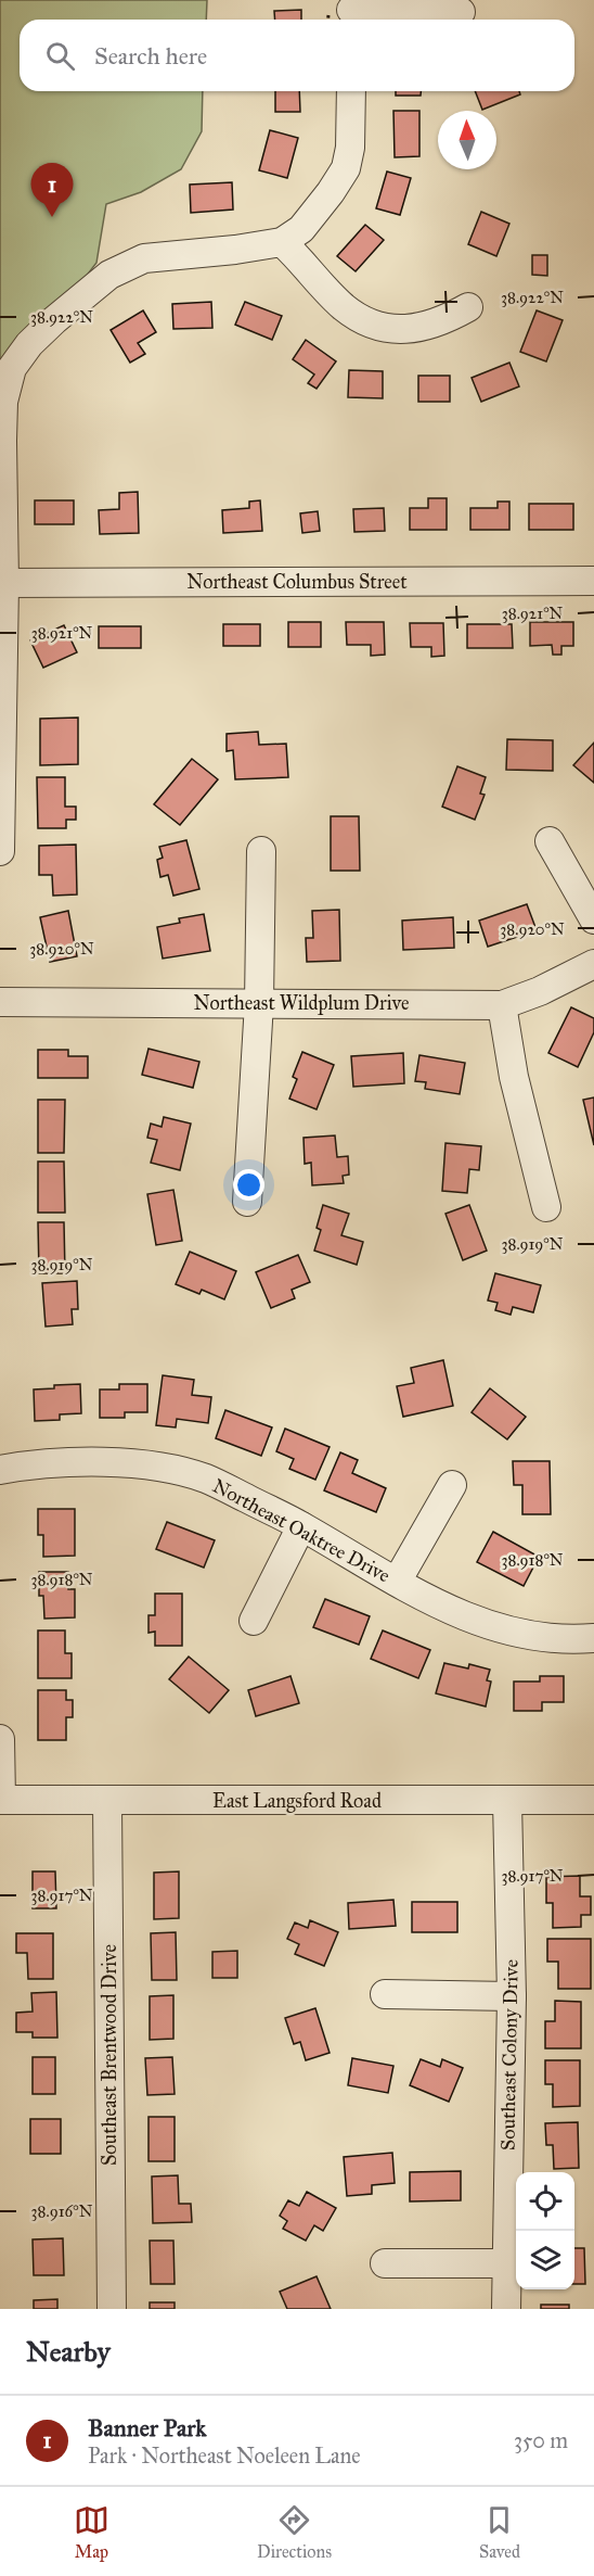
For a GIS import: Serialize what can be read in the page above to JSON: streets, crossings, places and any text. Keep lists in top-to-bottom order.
{
  "streets": {
    "street": [
      "Northeast Columbus Street",
      "Northeast Wildplum Drive",
      "Northeast Oaktree Drive",
      "East Langsford Road",
      "Southeast Brentwood Drive",
      "Southeast Colony Drive"
    ]
  },
  "crossings": [
    ["East Langsford Road", "Southeast Brentwood Drive"],
    ["East Langsford Road", "Southeast Colony Drive"]
  ],
  "north": "top",
  "page": {
    "search": "Search here",
    "pins": "1",
    "heading": "Nearby",
    "list": [
      {
        "mark": "1",
        "name": "Banner Park",
        "note": "Park · Northeast Noeleen Lane",
        "value": "350 m"
      }
    ],
    "nav": ["Map", "Directions", "Saved"]
  },
  "coordinates": [
    "38.922°N",
    "38.921°N",
    "38.920°N",
    "38.919°N",
    "38.918°N",
    "38.917°N",
    "38.916°N"
  ]
}
